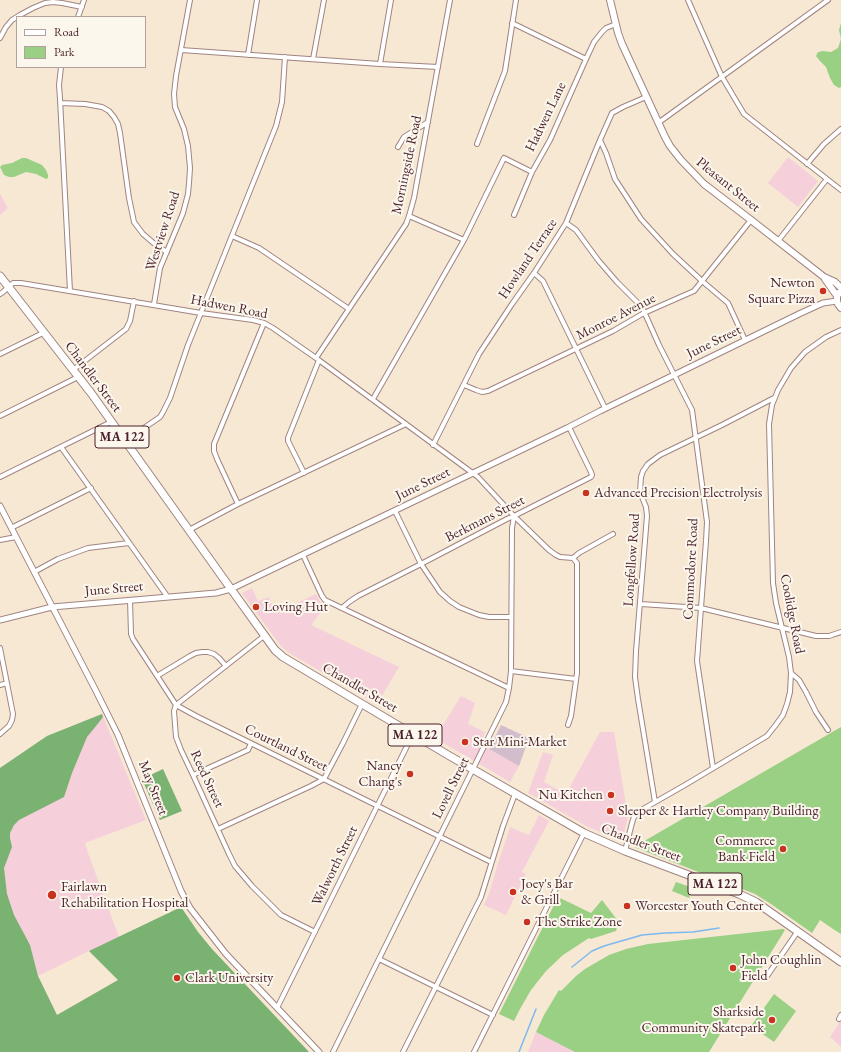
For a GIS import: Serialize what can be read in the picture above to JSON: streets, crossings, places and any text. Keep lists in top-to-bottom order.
{
  "streets": {
    "main road": ["Pleasant Street", "Chandler Street", "MA 122"],
    "street": [
      "Hadwen Lane",
      "Morningside Road",
      "Westview Road",
      "Howland Terrace",
      "Hadwen Road",
      "Monroe Avenue",
      "June Street",
      "Berkmans Street",
      "Longfellow Road",
      "Commodore Road",
      "Coolidge Road",
      "Courtland Street",
      "Reed Street",
      "May Street",
      "Lovell Street",
      "Walworth Street"
    ]
  },
  "crossings": [
    ["Hadwen Lane", "Pleasant Street"],
    ["Morningside Road", "Hadwen Road"],
    ["Pleasant Street", "Howland Terrace"],
    ["Pleasant Street", "Monroe Avenue"],
    ["Pleasant Street", "June Street"],
    ["Westview Road", "Hadwen Road"],
    ["Howland Terrace", "Hadwen Road"],
    ["Howland Terrace", "Monroe Avenue"],
    ["Howland Terrace", "Commodore Road"],
    ["Hadwen Road", "June Street"],
    ["Hadwen Road", "Chandler Street"],
    ["Hadwen Road", "Berkmans Street"],
    ["Hadwen Road", "Lovell Street"],
    ["Monroe Avenue", "Commodore Road"],
    ["June Street", "Chandler Street"],
    ["June Street", "Berkmans Street"],
    ["June Street", "Commodore Road"],
    ["June Street", "Courtland Street"],
    ["June Street", "May Street"],
    ["Chandler Street", "Coolidge Road"],
    ["Chandler Street", "Lovell Street"],
    ["Chandler Street", "Walworth Street"],
    ["Berkmans Street", "Lovell Street"],
    ["Longfellow Road", "Commodore Road"],
    ["Longfellow Road", "Coolidge Road"],
    ["Commodore Road", "Coolidge Road"],
    ["Courtland Street", "Reed Street"],
    ["Courtland Street", "Lovell Street"],
    ["Courtland Street", "Walworth Street"],
    ["Reed Street", "Walworth Street"],
    ["May Street", "Walworth Street"]
  ],
  "places": [
    "Newton Square Pizza",
    "Advanced Precision Electrolysis",
    "Loving Hut",
    "Star Mini-Market",
    "Nancy Chang's",
    "Nu Kitchen",
    "Sleeper & Hartley Company Building",
    "Commerce Bank Field",
    "Joey's Bar & Grill",
    "Fairlawn Rehabilitation Hospital",
    "Worcester Youth Center",
    "The Strike Zone",
    "John Coughlin Field",
    "Clark University",
    "Sharkside Community Skatepark"
  ],
  "legend": ["Road", "Park"]
}
